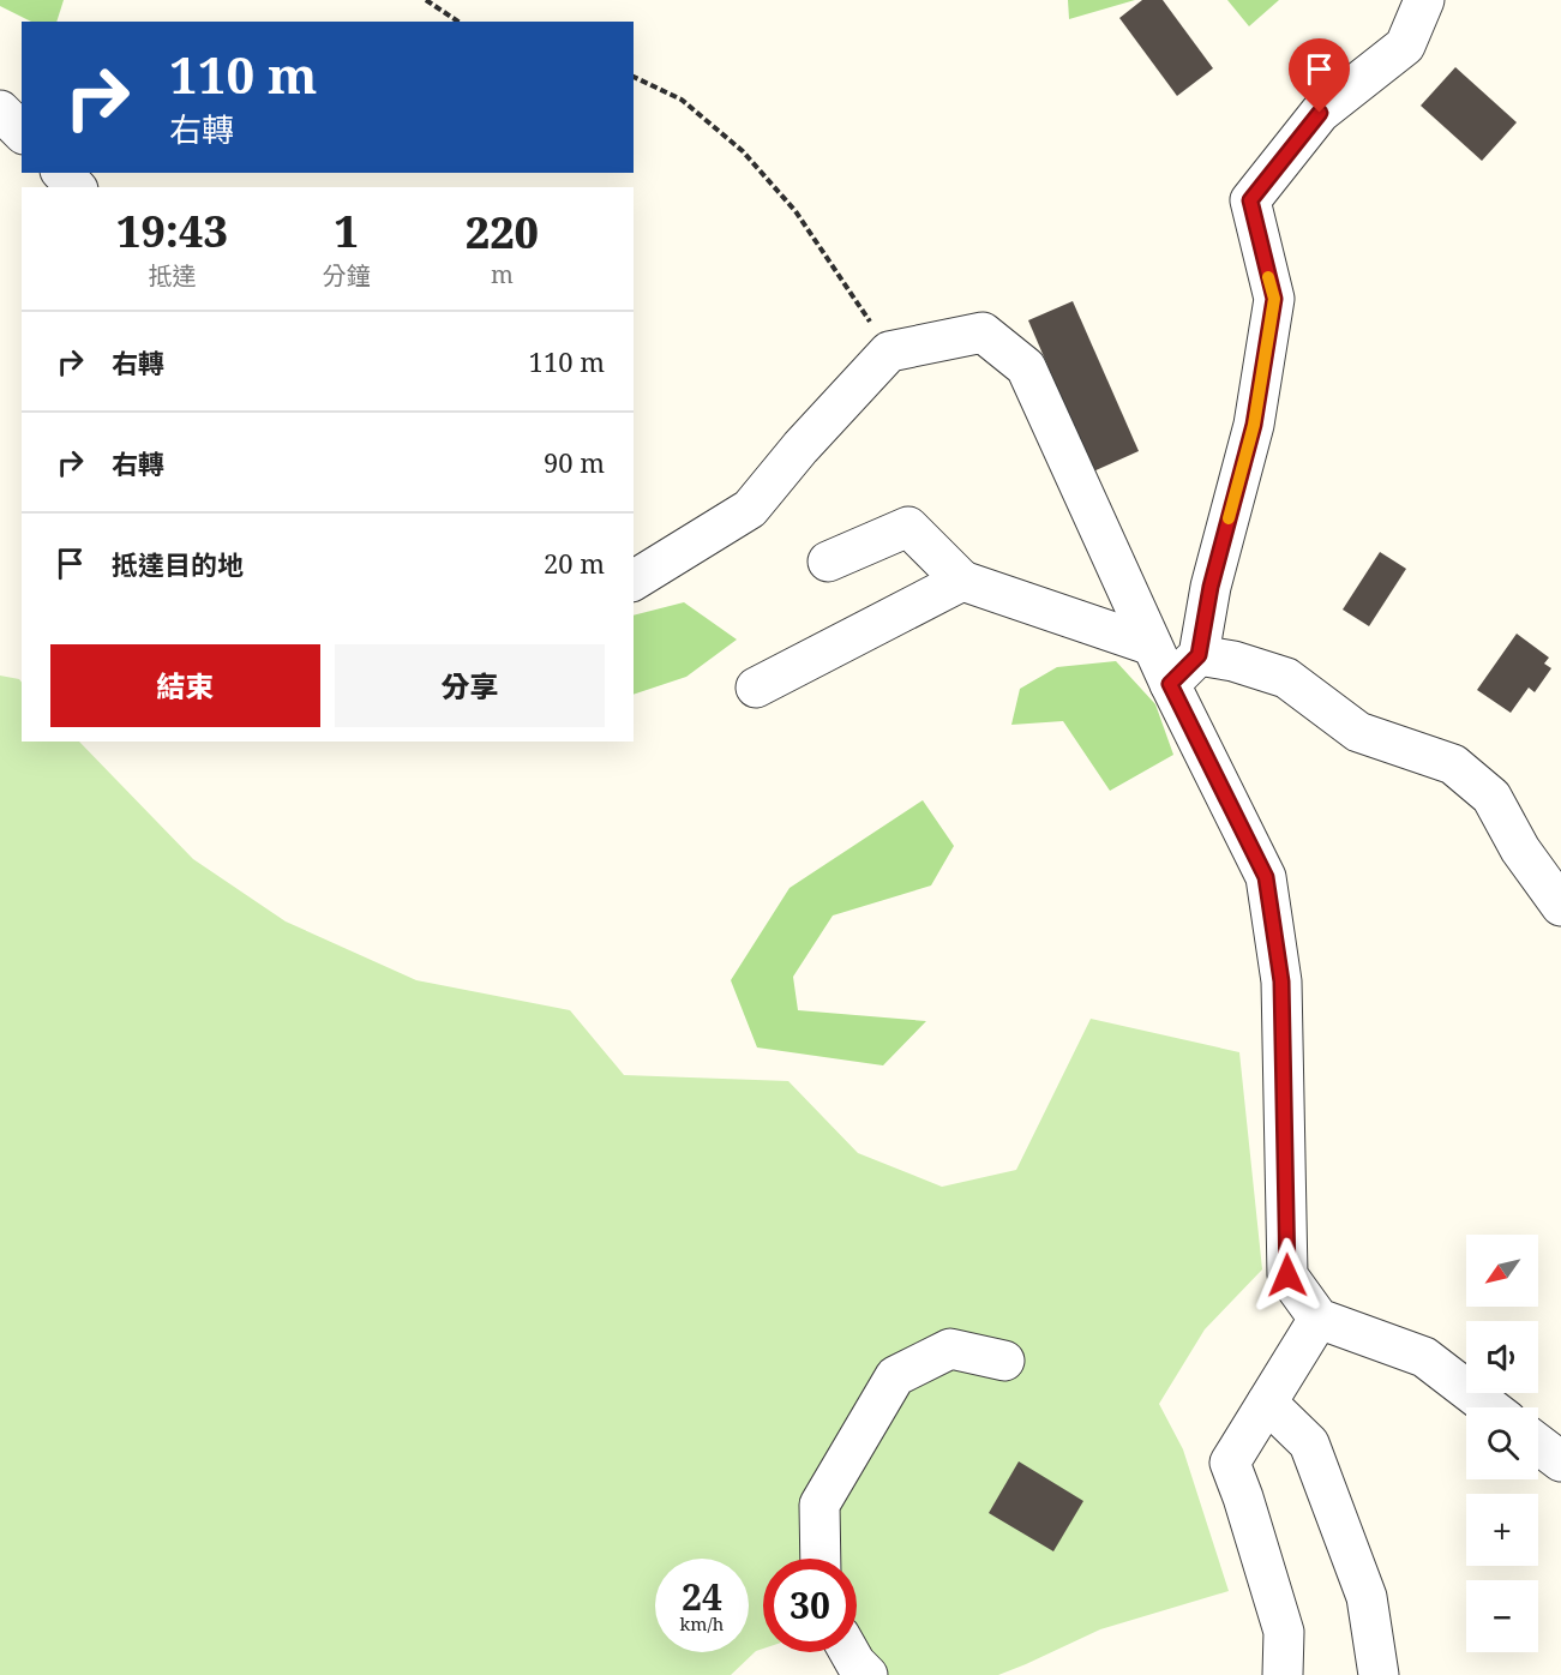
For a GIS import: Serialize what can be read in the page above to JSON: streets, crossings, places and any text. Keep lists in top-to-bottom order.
{
  "north": "bottom left",
  "page": {
    "turn": ["110 m", "右轉"],
    "eta": [
      "19:43",
      "抵達",
      "1",
      "分鐘",
      "220",
      "m"
    ],
    "list": [
      {
        "name": "右轉",
        "value": "110 m"
      },
      {
        "name": "右轉",
        "value": "90 m"
      },
      {
        "name": "抵達目的地",
        "value": "20 m"
      }
    ],
    "buttons": ["結束", "分享"],
    "map_buttons": ["+", "−"],
    "speed": "24 km/h",
    "limit": "30"
  }
}
